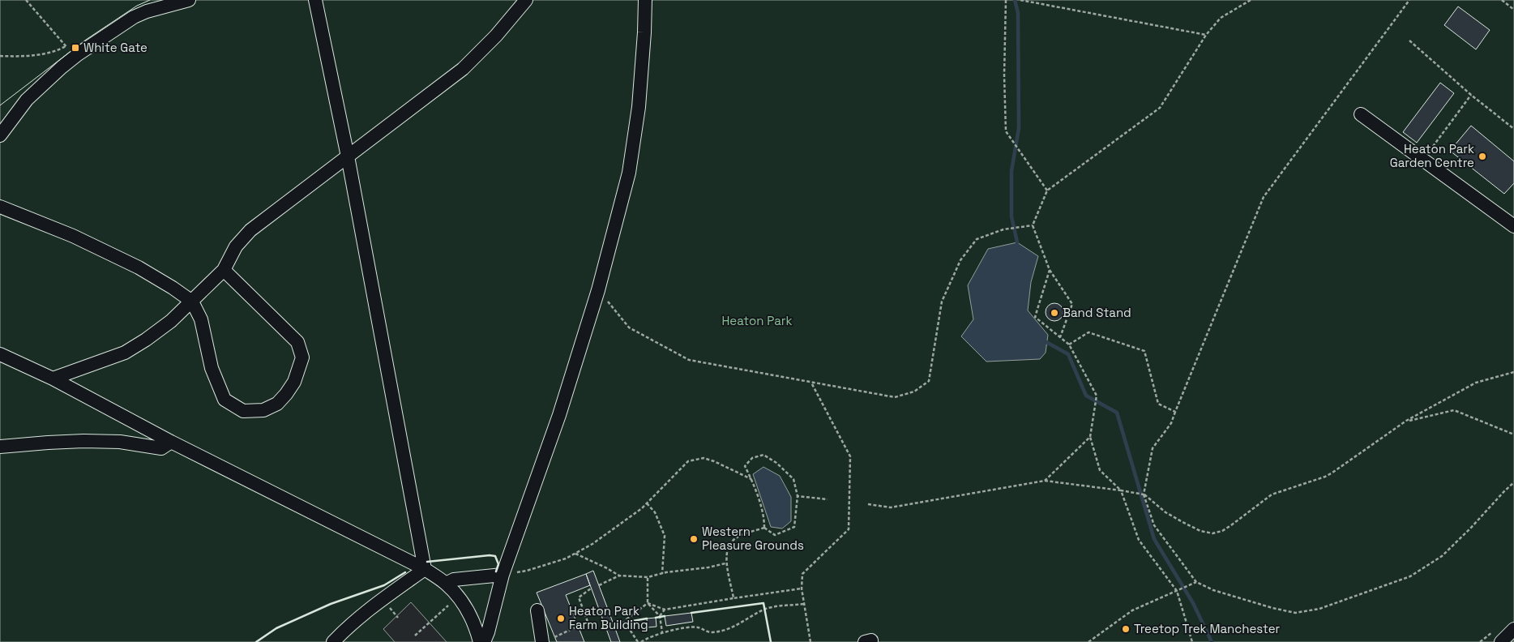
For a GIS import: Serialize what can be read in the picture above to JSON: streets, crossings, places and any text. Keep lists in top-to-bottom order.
{
  "parks": ["Heaton Park"],
  "places": {
    "transit": ["White Gate"],
    "other": [
      "Heaton Park Garden Centre",
      "Band Stand",
      "Western Pleasure Grounds",
      "Heaton Park Farm Building",
      "Treetop Trek Manchester"
    ]
  }
}
